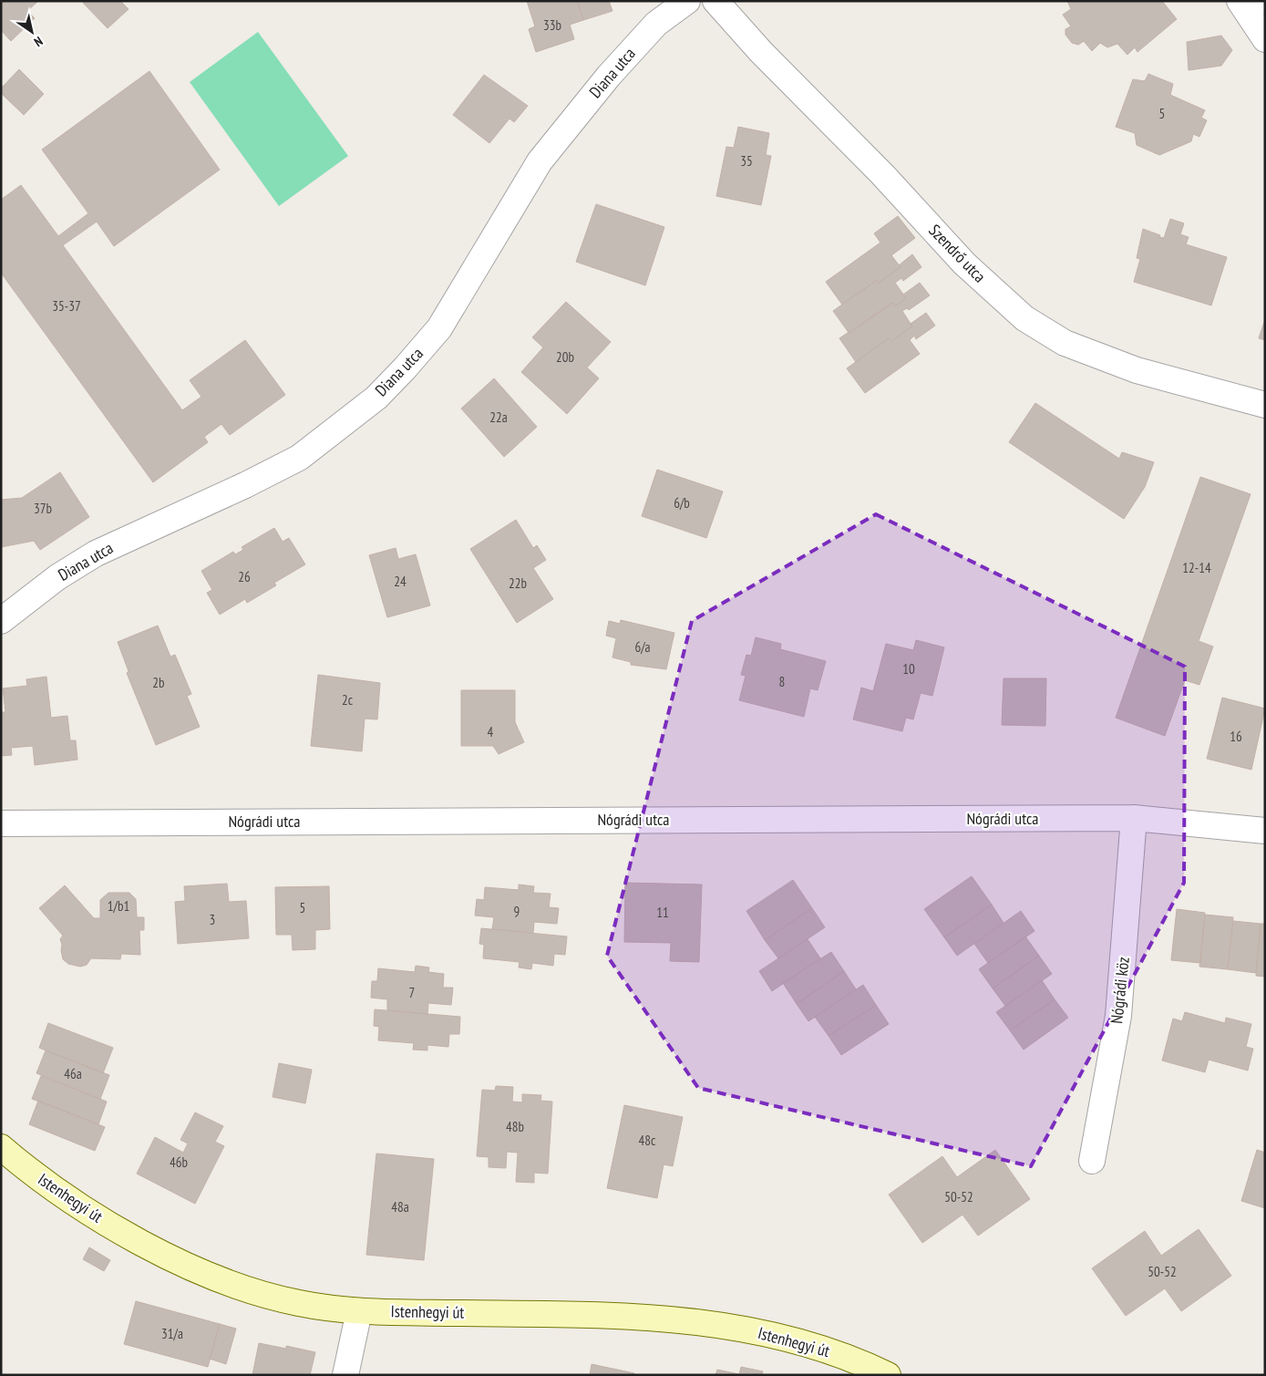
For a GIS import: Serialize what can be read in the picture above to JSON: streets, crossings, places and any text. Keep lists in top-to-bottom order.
{
  "streets": {
    "street": [
      "Diana utca",
      "Szendrő utca",
      "Nógrádi utca",
      "Nógrádi köz",
      "Istenhegyi út"
    ]
  },
  "crossings": [
    ["Nógrádi utca", "Nógrádi köz"]
  ],
  "house_numbers": [
    "33b",
    "5",
    "35",
    "35-37",
    "20b",
    "22a",
    "6/b",
    "37b",
    "12-14",
    "26",
    "24",
    "22b",
    "6/a",
    "10",
    "8",
    "2b",
    "2c",
    "4",
    "16",
    "1/b1",
    "5",
    "9",
    "11",
    "3",
    "7",
    "46a",
    "48b",
    "48c",
    "46b",
    "50-52",
    "48a",
    "50-52",
    "31/a"
  ],
  "north": "bottom right"
}
